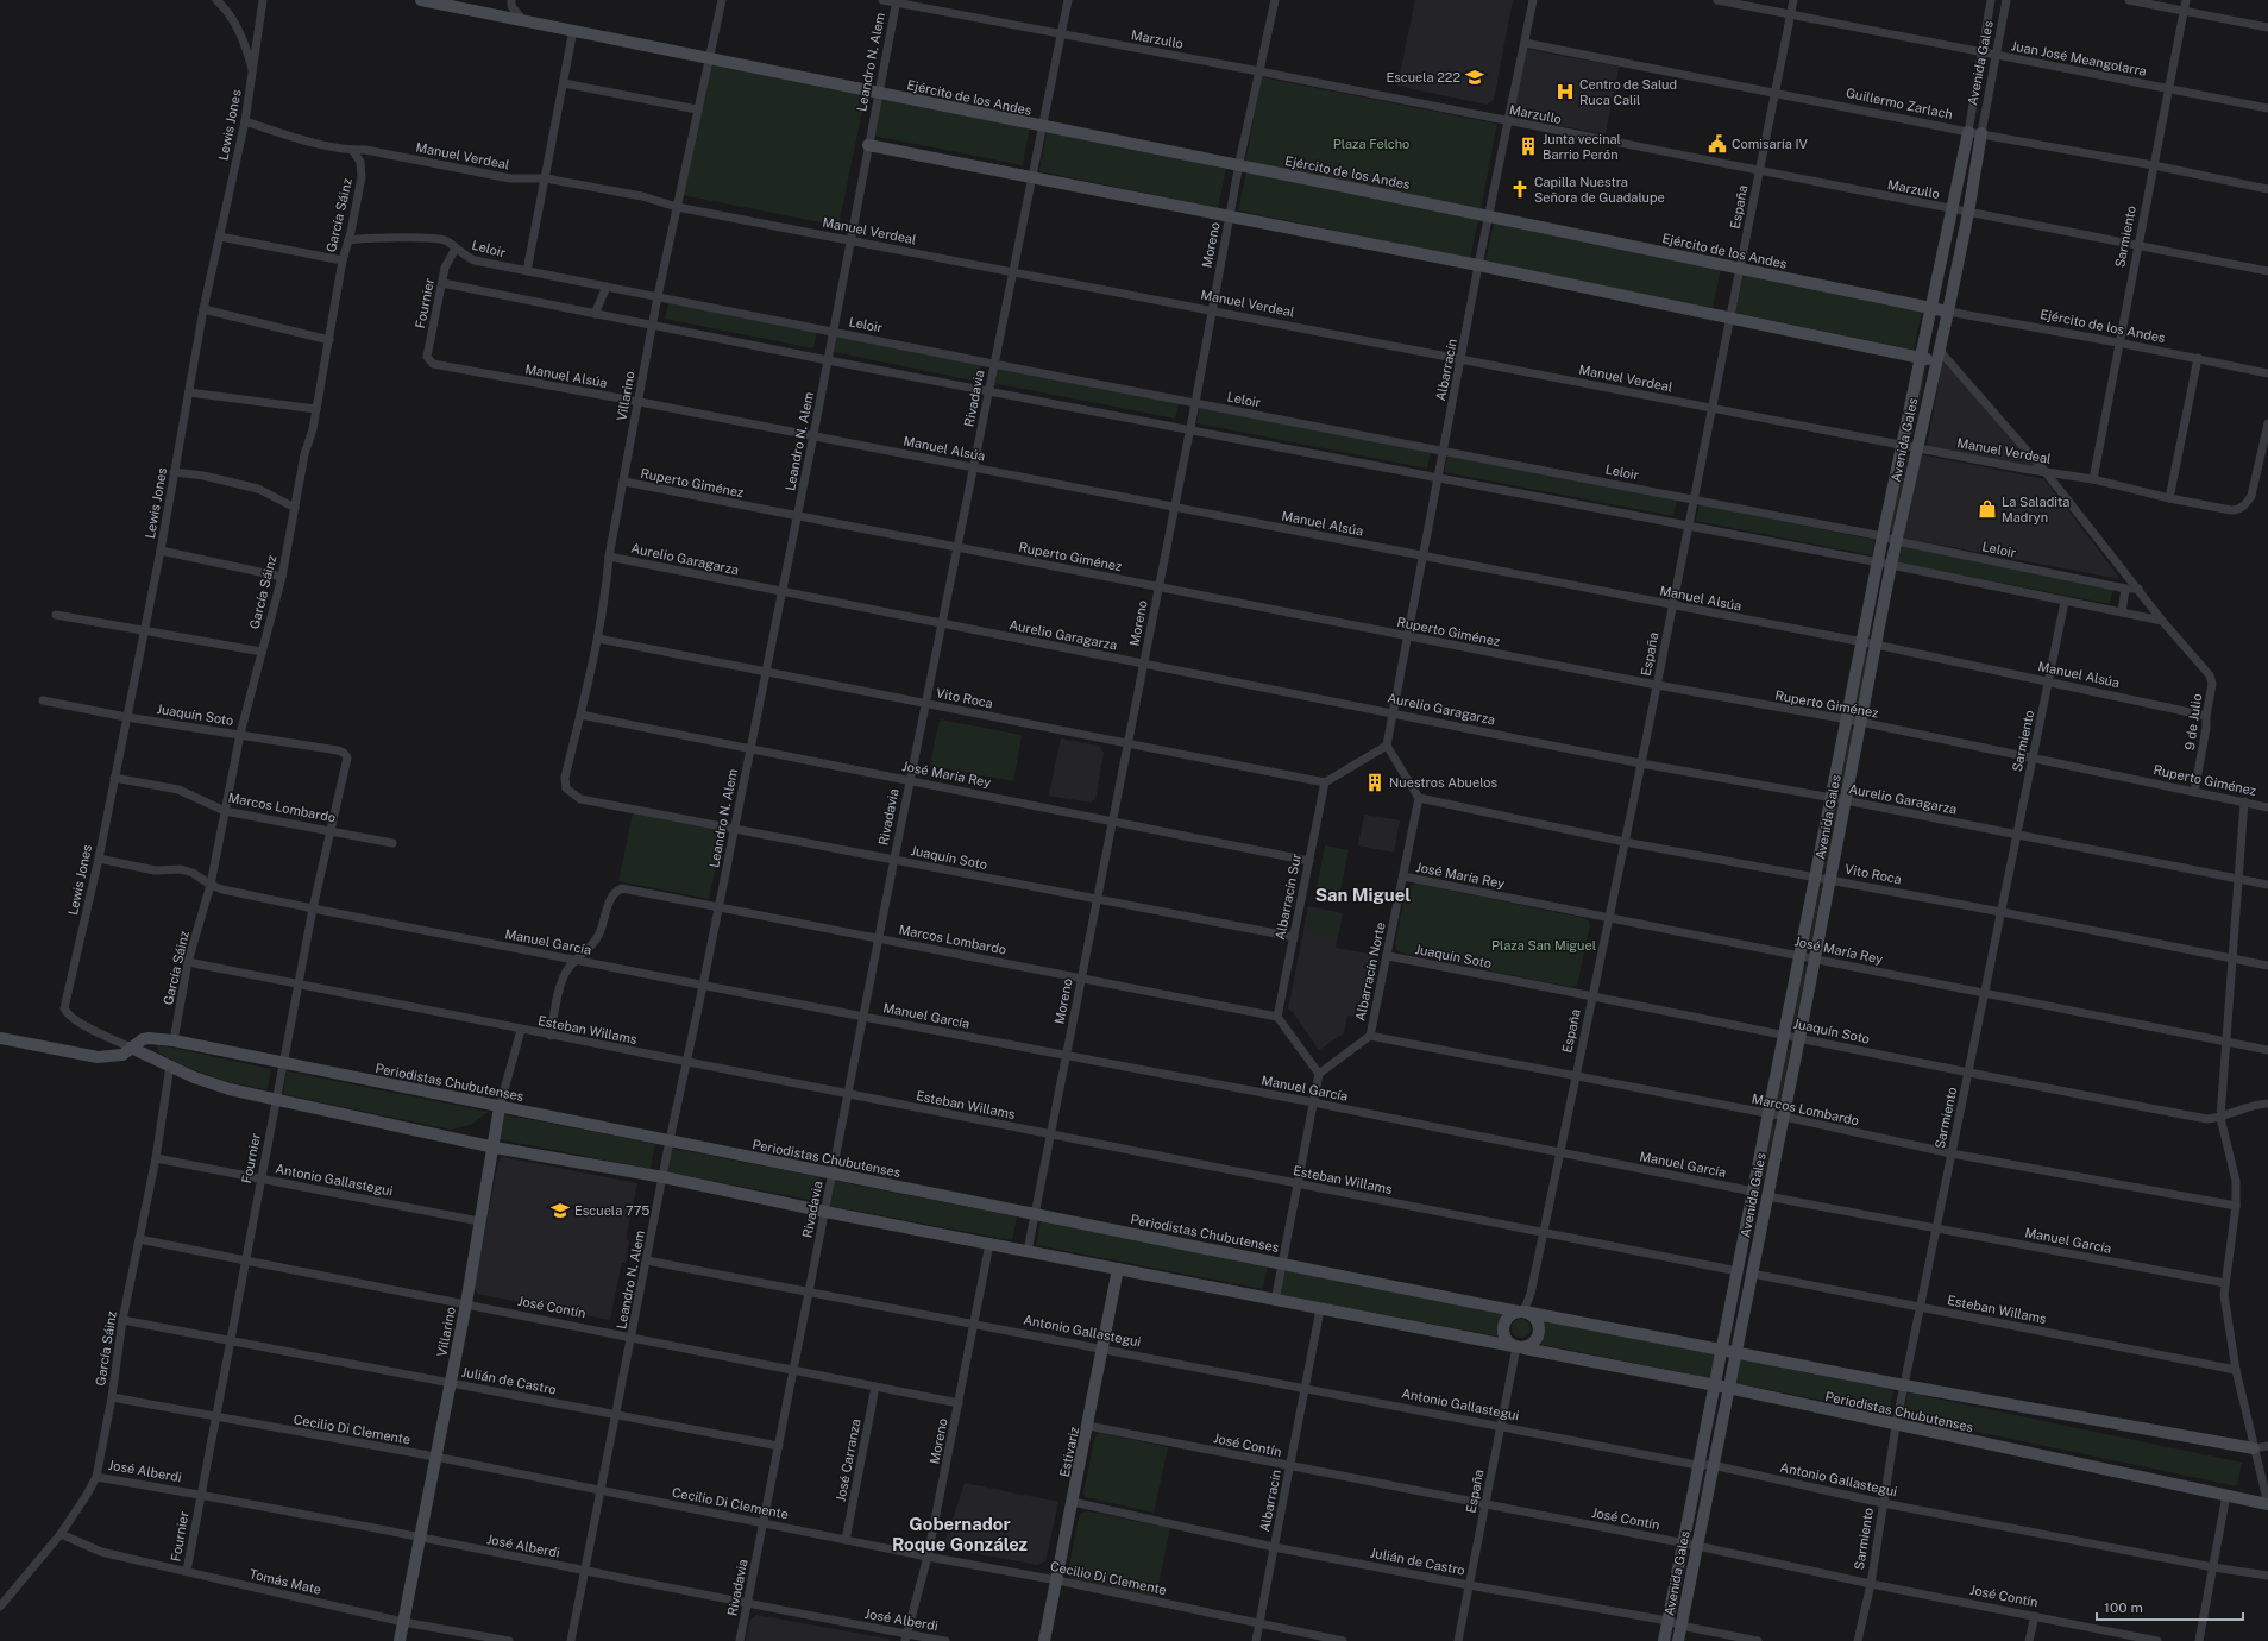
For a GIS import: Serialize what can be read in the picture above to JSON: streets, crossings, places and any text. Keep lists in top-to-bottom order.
{
  "streets": {
    "street": [
      "Marzullo",
      "Juan José Meangolarra",
      "Leandro N. Alem",
      "Avenida Gales",
      "Ejército de los Andes",
      "Guillermo Zarlach",
      "Lewis Jones",
      "Manuel Verdeal",
      "España",
      "García Sáinz",
      "Sarmiento",
      "Moreno",
      "Leloir",
      "Fournier",
      "Albarracín",
      "Manuel Alsúa",
      "Villarino",
      "Rivadavia",
      "Ruperto Giménez",
      "Aurelio Garagarza",
      "Vito Roca",
      "Juaquín Soto",
      "9 de Julio",
      "José María Rey",
      "Marcos Lombardo",
      "Albarracín Sur",
      "Manuel García",
      "Albarracín Norte",
      "Esteban Willams",
      "Periodistas Chubutenses",
      "Antonio Gallastegui",
      "José Contín",
      "Julián de Castro",
      "Cecilio Di Clemente",
      "Estivariz",
      "José Carranza",
      "José Alberdi",
      "Tomás Mate"
    ]
  },
  "crossings": [
    ["Marzullo", "Leandro N. Alem"],
    ["Marzullo", "Avenida Gales"],
    ["Marzullo", "España"],
    ["Marzullo", "Sarmiento"],
    ["Marzullo", "Moreno"],
    ["Marzullo", "Albarracín"],
    ["Marzullo", "Rivadavia"],
    ["Juan José Meangolarra", "Avenida Gales"],
    ["Juan José Meangolarra", "España"],
    ["Juan José Meangolarra", "Sarmiento"],
    ["Leandro N. Alem", "Ejército de los Andes"],
    ["Leandro N. Alem", "Manuel Verdeal"],
    ["Leandro N. Alem", "Leloir"],
    ["Leandro N. Alem", "Manuel Alsúa"],
    ["Leandro N. Alem", "Ruperto Giménez"],
    ["Leandro N. Alem", "Aurelio Garagarza"],
    ["Leandro N. Alem", "Vito Roca"],
    ["Leandro N. Alem", "Juaquín Soto"],
    ["Leandro N. Alem", "José María Rey"],
    ["Leandro N. Alem", "Marcos Lombardo"],
    ["Leandro N. Alem", "Manuel García"],
    ["Leandro N. Alem", "Esteban Willams"],
    ["Leandro N. Alem", "Periodistas Chubutenses"],
    ["Leandro N. Alem", "Antonio Gallastegui"],
    ["Leandro N. Alem", "José Contín"],
    ["Leandro N. Alem", "Julián de Castro"],
    ["Leandro N. Alem", "Cecilio Di Clemente"],
    ["Leandro N. Alem", "José Alberdi"],
    ["Avenida Gales", "Ejército de los Andes"],
    ["Avenida Gales", "Guillermo Zarlach"],
    ["Avenida Gales", "Manuel Verdeal"],
    ["Avenida Gales", "Leloir"],
    ["Avenida Gales", "Manuel Alsúa"],
    ["Avenida Gales", "Ruperto Giménez"],
    ["Avenida Gales", "Aurelio Garagarza"],
    ["Avenida Gales", "Vito Roca"],
    ["Avenida Gales", "Juaquín Soto"],
    ["Avenida Gales", "José María Rey"],
    ["Avenida Gales", "Marcos Lombardo"],
    ["Avenida Gales", "Manuel García"],
    ["Avenida Gales", "Esteban Willams"],
    ["Avenida Gales", "Periodistas Chubutenses"],
    ["Avenida Gales", "Antonio Gallastegui"],
    ["Avenida Gales", "José Contín"],
    ["Avenida Gales", "Julián de Castro"],
    ["Ejército de los Andes", "España"],
    ["Ejército de los Andes", "Sarmiento"],
    ["Ejército de los Andes", "Moreno"],
    ["Ejército de los Andes", "Albarracín"],
    ["Ejército de los Andes", "Villarino"],
    ["Ejército de los Andes", "Rivadavia"],
    ["Guillermo Zarlach", "España"],
    ["Guillermo Zarlach", "Sarmiento"],
    ["Guillermo Zarlach", "Albarracín"],
    ["Lewis Jones", "Manuel Verdeal"],
    ["Lewis Jones", "Juaquín Soto"],
    ["Lewis Jones", "Marcos Lombardo"],
    ["Lewis Jones", "Manuel García"],
    ["Lewis Jones", "Periodistas Chubutenses"],
    ["Manuel Verdeal", "España"],
    ["Manuel Verdeal", "García Sáinz"],
    ["Manuel Verdeal", "Sarmiento"],
    ["Manuel Verdeal", "Moreno"],
    ["Manuel Verdeal", "Albarracín"],
    ["Manuel Verdeal", "Villarino"],
    ["Manuel Verdeal", "Rivadavia"],
    ["España", "Leloir"],
    ["España", "Manuel Alsúa"],
    ["España", "Ruperto Giménez"],
    ["España", "Aurelio Garagarza"],
    ["España", "Vito Roca"],
    ["España", "Juaquín Soto"],
    ["España", "José María Rey"],
    ["España", "Marcos Lombardo"],
    ["España", "Manuel García"],
    ["España", "Esteban Willams"],
    ["España", "Periodistas Chubutenses"],
    ["España", "Antonio Gallastegui"],
    ["España", "José Contín"],
    ["España", "Julián de Castro"],
    ["García Sáinz", "Leloir"],
    ["García Sáinz", "Juaquín Soto"],
    ["García Sáinz", "Marcos Lombardo"],
    ["García Sáinz", "Manuel García"],
    ["García Sáinz", "Esteban Willams"],
    ["García Sáinz", "Periodistas Chubutenses"],
    ["García Sáinz", "Antonio Gallastegui"],
    ["García Sáinz", "José Contín"],
    ["García Sáinz", "Julián de Castro"],
    ["García Sáinz", "Cecilio Di Clemente"],
    ["García Sáinz", "José Alberdi"],
    ["García Sáinz", "Tomás Mate"],
    ["Sarmiento", "Manuel Alsúa"],
    ["Sarmiento", "Ruperto Giménez"],
    ["Sarmiento", "Aurelio Garagarza"],
    ["Sarmiento", "Vito Roca"],
    ["Sarmiento", "Juaquín Soto"],
    ["Sarmiento", "José María Rey"],
    ["Sarmiento", "Marcos Lombardo"],
    ["Sarmiento", "Manuel García"],
    ["Sarmiento", "Esteban Willams"],
    ["Sarmiento", "Periodistas Chubutenses"],
    ["Sarmiento", "Antonio Gallastegui"],
    ["Sarmiento", "José Contín"],
    ["Moreno", "Leloir"],
    ["Moreno", "Manuel Alsúa"],
    ["Moreno", "Ruperto Giménez"],
    ["Moreno", "Aurelio Garagarza"],
    ["Moreno", "Vito Roca"],
    ["Moreno", "Juaquín Soto"],
    ["Moreno", "José María Rey"],
    ["Moreno", "Marcos Lombardo"],
    ["Moreno", "Manuel García"],
    ["Moreno", "Esteban Willams"],
    ["Moreno", "Periodistas Chubutenses"],
    ["Moreno", "Antonio Gallastegui"],
    ["Moreno", "José Contín"],
    ["Moreno", "Cecilio Di Clemente"],
    ["Moreno", "José Alberdi"],
    ["Leloir", "Fournier"],
    ["Leloir", "Albarracín"],
    ["Leloir", "Villarino"],
    ["Leloir", "Rivadavia"],
    ["Fournier", "Manuel Alsúa"],
    ["Fournier", "Juaquín Soto"],
    ["Fournier", "Marcos Lombardo"],
    ["Fournier", "Manuel García"],
    ["Fournier", "Esteban Willams"],
    ["Fournier", "Periodistas Chubutenses"],
    ["Fournier", "Antonio Gallastegui"],
    ["Fournier", "José Contín"],
    ["Fournier", "Julián de Castro"],
    ["Fournier", "Cecilio Di Clemente"],
    ["Fournier", "José Alberdi"],
    ["Fournier", "Tomás Mate"],
    ["Albarracín", "Manuel Alsúa"],
    ["Albarracín", "Ruperto Giménez"],
    ["Albarracín", "Aurelio Garagarza"],
    ["Albarracín", "Periodistas Chubutenses"],
    ["Albarracín", "Antonio Gallastegui"],
    ["Albarracín", "José Contín"],
    ["Albarracín", "Julián de Castro"],
    ["Albarracín", "Cecilio Di Clemente"],
    ["Manuel Alsúa", "Villarino"],
    ["Manuel Alsúa", "Rivadavia"],
    ["Manuel Alsúa", "9 de Julio"],
    ["Villarino", "Ruperto Giménez"],
    ["Villarino", "Aurelio Garagarza"],
    ["Villarino", "Vito Roca"],
    ["Villarino", "Juaquín Soto"],
    ["Villarino", "José María Rey"],
    ["Villarino", "Esteban Willams"],
    ["Villarino", "Periodistas Chubutenses"],
    ["Villarino", "Antonio Gallastegui"],
    ["Villarino", "José Contín"],
    ["Villarino", "Julián de Castro"],
    ["Villarino", "Cecilio Di Clemente"],
    ["Villarino", "José Alberdi"],
    ["Villarino", "Tomás Mate"],
    ["Rivadavia", "Ruperto Giménez"],
    ["Rivadavia", "Aurelio Garagarza"],
    ["Rivadavia", "Vito Roca"],
    ["Rivadavia", "Juaquín Soto"],
    ["Rivadavia", "José María Rey"],
    ["Rivadavia", "Marcos Lombardo"],
    ["Rivadavia", "Manuel García"],
    ["Rivadavia", "Esteban Willams"],
    ["Rivadavia", "Periodistas Chubutenses"],
    ["Rivadavia", "Antonio Gallastegui"],
    ["Rivadavia", "José Contín"],
    ["Rivadavia", "Julián de Castro"],
    ["Rivadavia", "Cecilio Di Clemente"],
    ["Rivadavia", "José Alberdi"],
    ["Ruperto Giménez", "9 de Julio"],
    ["Vito Roca", "Albarracín Sur"],
    ["Vito Roca", "Albarracín Norte"],
    ["Juaquín Soto", "Albarracín Sur"],
    ["Juaquín Soto", "Albarracín Norte"],
    ["José María Rey", "Albarracín Sur"],
    ["José María Rey", "Albarracín Norte"],
    ["Marcos Lombardo", "Albarracín Sur"],
    ["Marcos Lombardo", "Manuel García"],
    ["Marcos Lombardo", "Albarracín Norte"],
    ["Periodistas Chubutenses", "Estivariz"],
    ["Antonio Gallastegui", "Estivariz"],
    ["José Contín", "Estivariz"],
    ["José Contín", "José Carranza"],
    ["Julián de Castro", "Estivariz"],
    ["Cecilio Di Clemente", "Estivariz"],
    ["Cecilio Di Clemente", "José Carranza"]
  ],
  "districts": ["San Miguel", "Gobernador Roque González"],
  "parks": ["Plaza Felcho", "Plaza San Miguel"],
  "places": {
    "school or university": ["Escuela 222", "Escuela 775"],
    "hospital": ["Centro de Salud Ruca Calil"],
    "public building": ["Comisaría IV"],
    "building": ["Junta vecinal Barrio Perón", "Nuestros Abuelos"],
    "church": ["Capilla Nuestra Señora de Guadalupe"],
    "shop": ["La Saladita Madryn"]
  },
  "scale_bar": "100 m"
}
